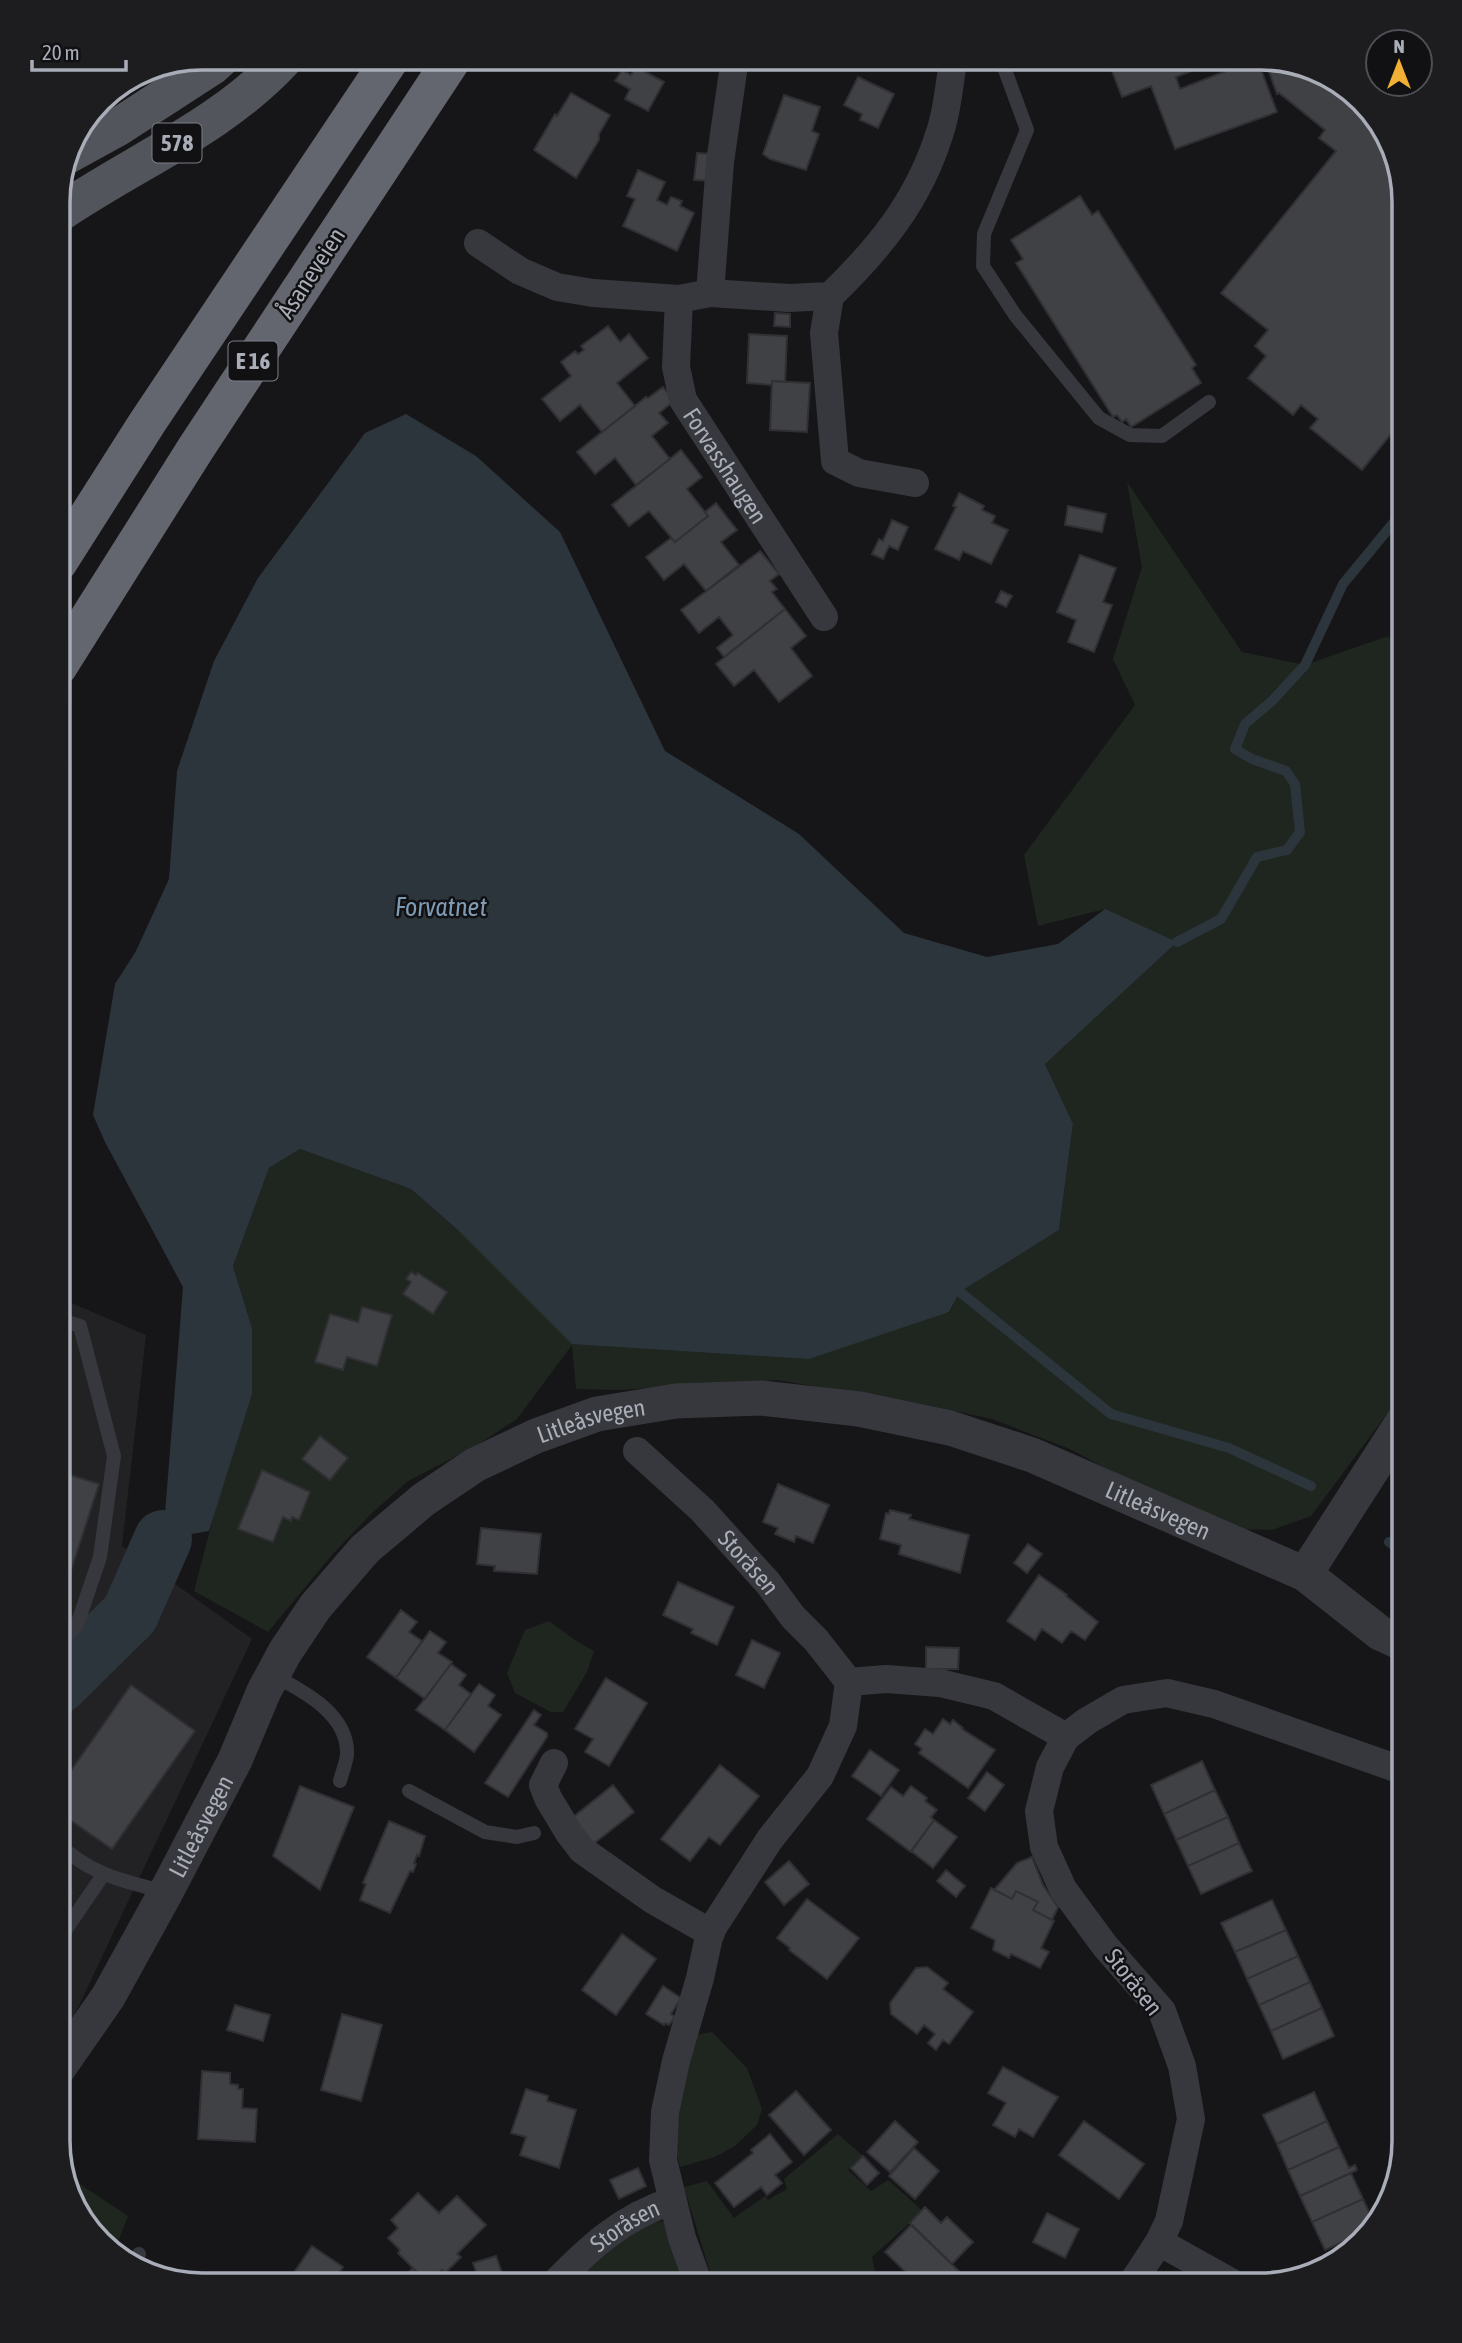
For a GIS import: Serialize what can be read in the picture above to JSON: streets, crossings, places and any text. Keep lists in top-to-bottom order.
{
  "streets": {
    "highway": ["Åsaneveien", "E 16"],
    "main road": ["578"],
    "street": ["Forvasshaugen", "Litleåsvegen", "Storåsen"]
  },
  "water": ["Forvatnet"],
  "scale_bar": "20 m",
  "north": "top"
}
